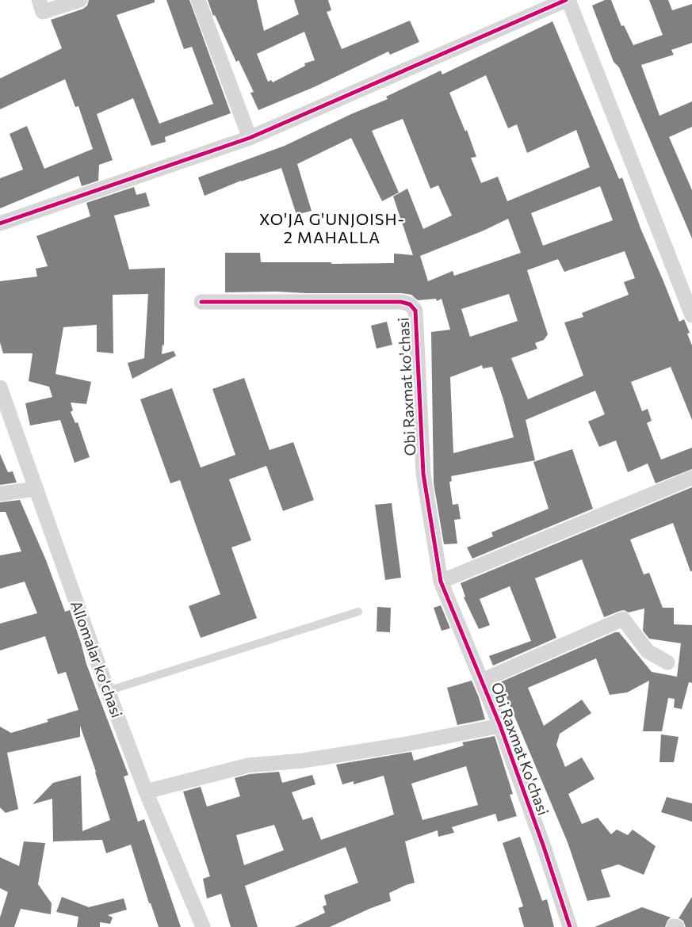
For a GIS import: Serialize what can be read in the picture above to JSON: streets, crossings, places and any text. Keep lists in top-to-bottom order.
{
  "streets": {
    "street": ["Obi Raxmat ko'chasi", "Allomalar ko'chasi", "Obi Raxmat Ko'chasi"]
  },
  "crossings": [
    ["Obi Raxmat ko'chasi", "Obi Raxmat Ko'chasi"]
  ],
  "districts": ["XO'JA G'UNJOISH- 2 MAHALLA"]
}
